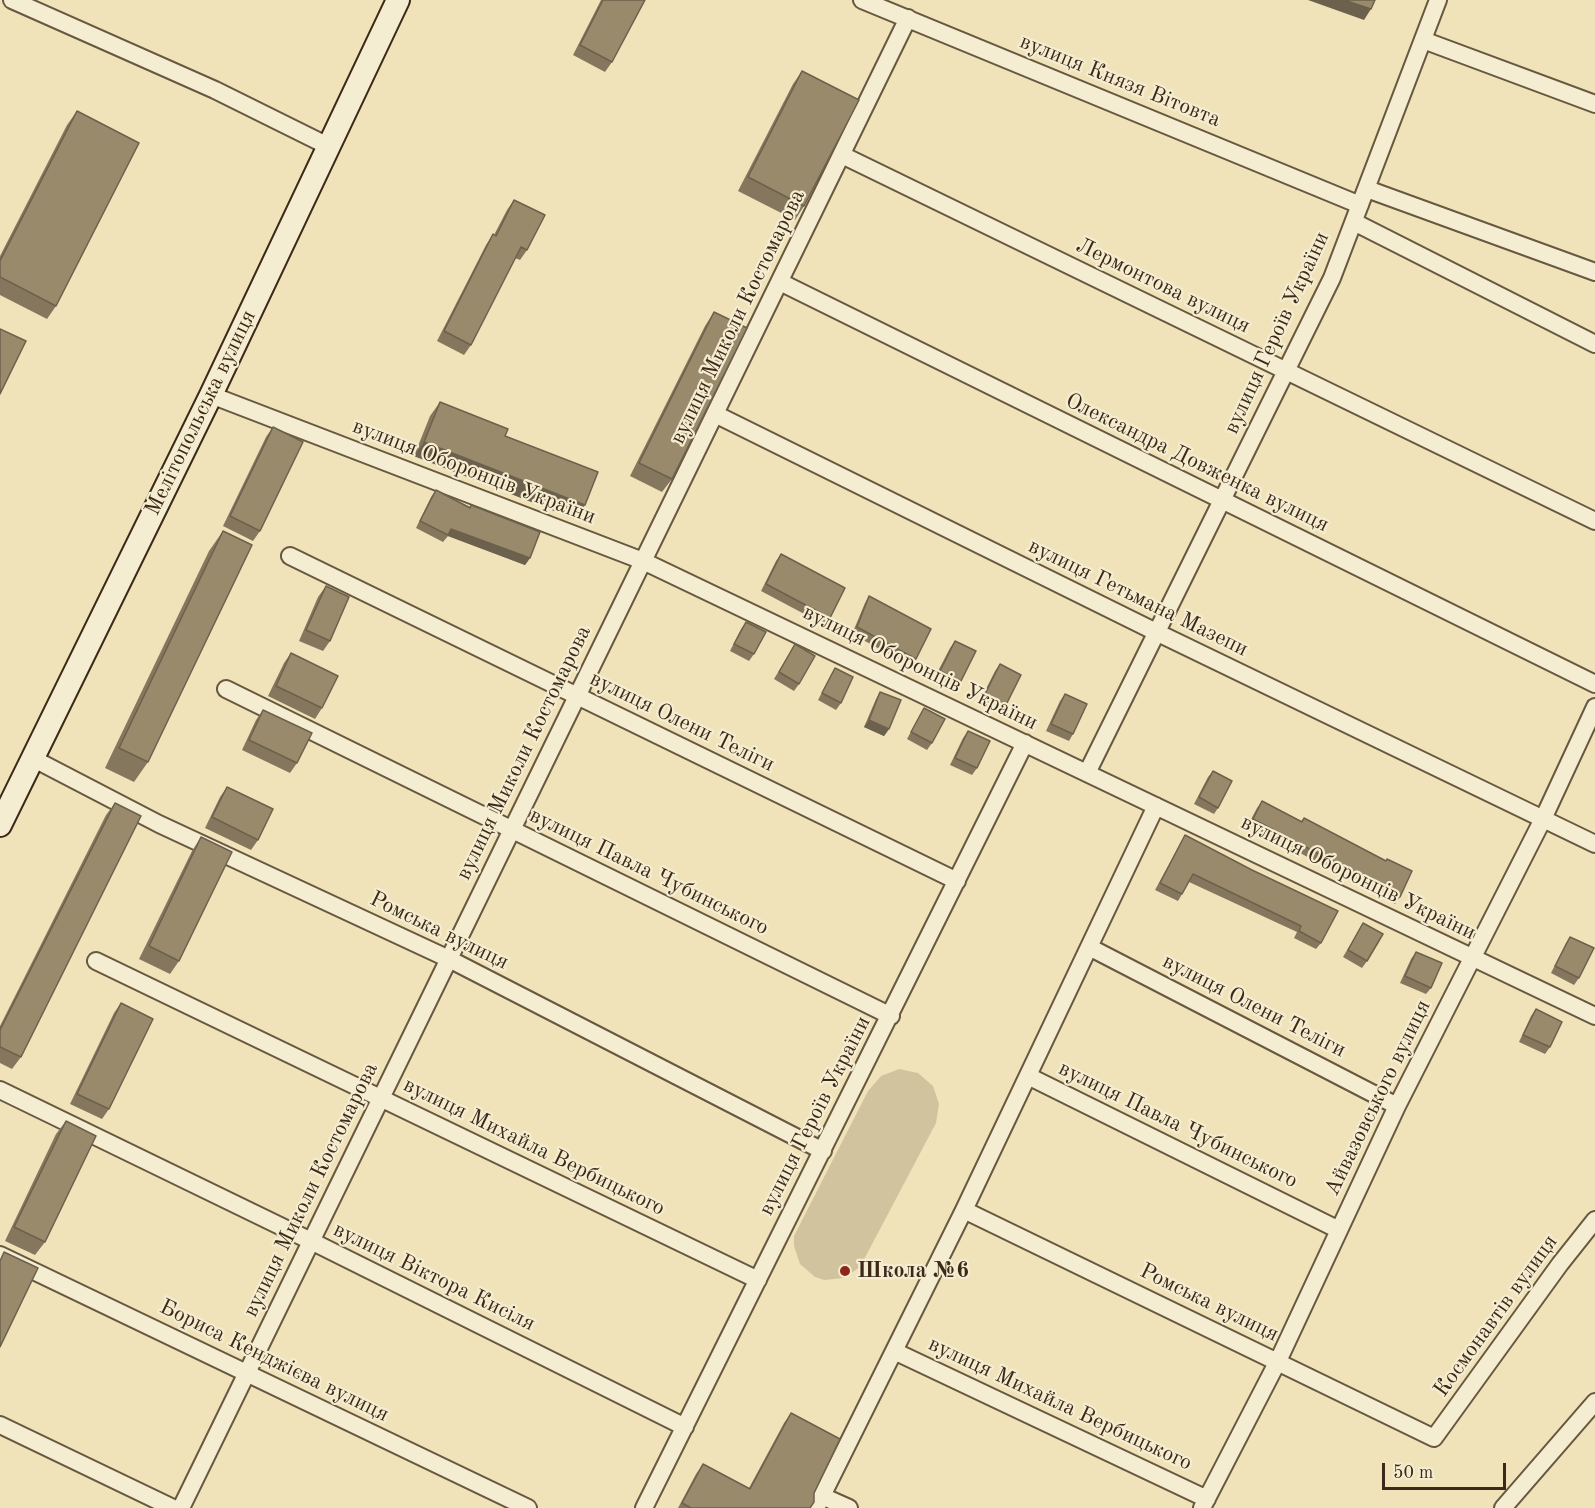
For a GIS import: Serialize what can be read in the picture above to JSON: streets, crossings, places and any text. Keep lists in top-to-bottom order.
{
  "streets": {
    "main road": ["Мелітопольська вулиця"],
    "street": [
      "вулиця Князя Вітовта",
      "Лермонтова вулиця",
      "вулиця Миколи Костомарова",
      "вулиця Героїв України",
      "Олександра Довженка вулиця",
      "вулиця Оборонців України",
      "вулиця Гетьмана Мазепи",
      "вулиця Олени Теліги",
      "вулиця Павла Чубинського",
      "Ромська вулиця",
      "Айвазовського вулиця",
      "вулиця Михайла Вербицького",
      "вулиця Віктора Кисіля",
      "Космонавтів вулиця",
      "Бориса Кенджієва вулиця"
    ]
  },
  "crossings": [
    ["вулиця Князя Вітовта", "вулиця Миколи Костомарова"],
    ["вулиця Князя Вітовта", "вулиця Героїв України"],
    ["Лермонтова вулиця", "вулиця Миколи Костомарова"],
    ["Лермонтова вулиця", "вулиця Героїв України"],
    ["вулиця Миколи Костомарова", "Олександра Довженка вулиця"],
    ["вулиця Миколи Костомарова", "вулиця Оборонців України"],
    ["вулиця Миколи Костомарова", "вулиця Гетьмана Мазепи"],
    ["вулиця Миколи Костомарова", "вулиця Олени Теліги"],
    ["вулиця Миколи Костомарова", "вулиця Павла Чубинського"],
    ["вулиця Миколи Костомарова", "Ромська вулиця"],
    ["вулиця Миколи Костомарова", "вулиця Михайла Вербицького"],
    ["вулиця Миколи Костомарова", "вулиця Віктора Кисіля"],
    ["вулиця Миколи Костомарова", "Бориса Кенджієва вулиця"],
    ["вулиця Героїв України", "Олександра Довженка вулиця"],
    ["вулиця Героїв України", "вулиця Оборонців України"],
    ["вулиця Героїв України", "вулиця Гетьмана Мазепи"],
    ["вулиця Героїв України", "вулиця Олени Теліги"],
    ["вулиця Героїв України", "вулиця Павла Чубинського"],
    ["вулиця Героїв України", "Ромська вулиця"],
    ["вулиця Героїв України", "вулиця Михайла Вербицького"],
    ["вулиця Героїв України", "вулиця Віктора Кисіля"],
    ["Мелітопольська вулиця", "вулиця Оборонців України"],
    ["Мелітопольська вулиця", "Ромська вулиця"],
    ["вулиця Оборонців України", "Айвазовського вулиця"],
    ["вулиця Гетьмана Мазепи", "Айвазовського вулиця"],
    ["вулиця Олени Теліги", "Айвазовського вулиця"],
    ["вулиця Павла Чубинського", "Айвазовського вулиця"],
    ["Ромська вулиця", "Айвазовського вулиця"],
    ["Ромська вулиця", "Космонавтів вулиця"],
    ["Айвазовського вулиця", "вулиця Михайла Вербицького"]
  ],
  "places": ["Школа №6"],
  "scale_bar": "50 m"
}
